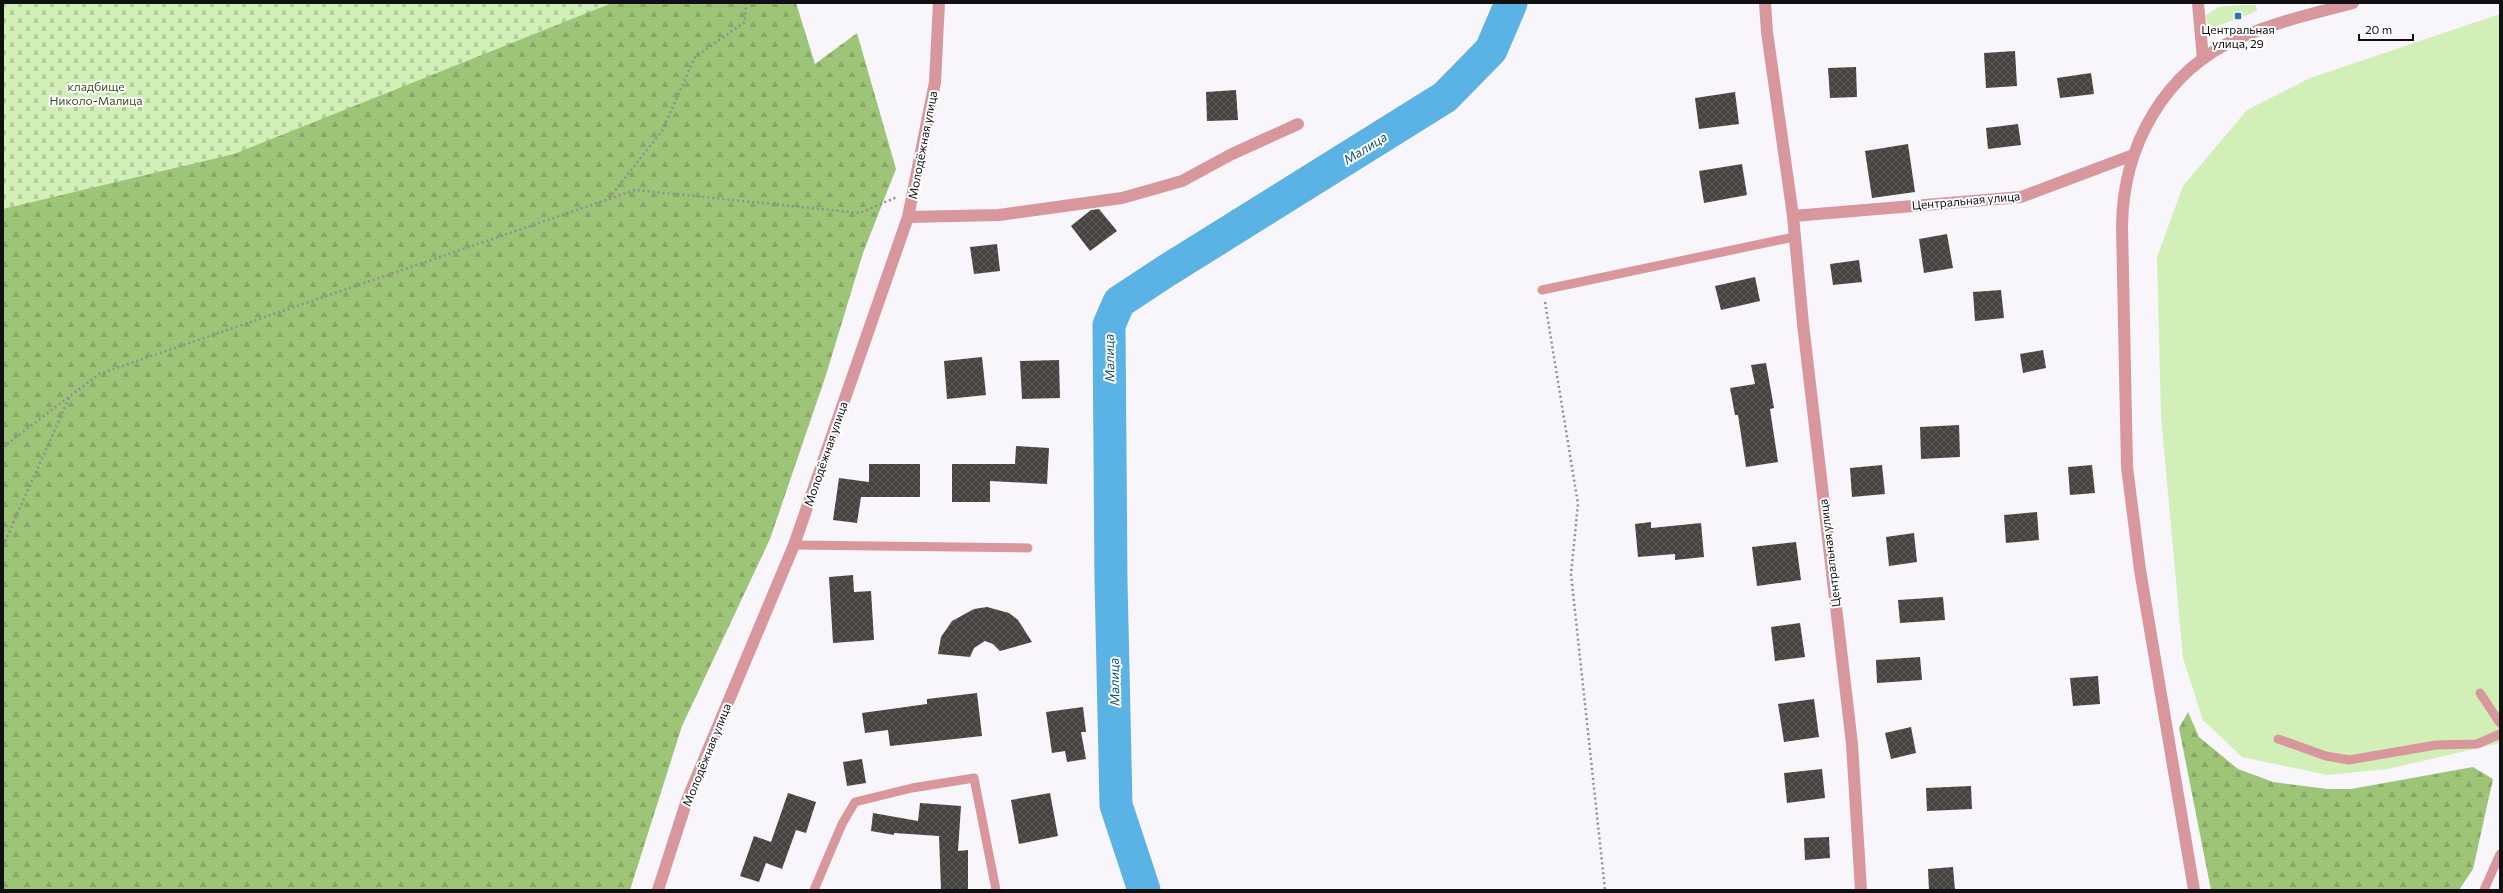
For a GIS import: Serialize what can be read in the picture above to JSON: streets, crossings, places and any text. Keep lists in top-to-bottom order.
{
  "streets": {
    "street": ["Молодёжная улица", "Центральная улица"]
  },
  "water": ["Малица"],
  "parks": ["кладбище Николо-Малица"],
  "places": {
    "transit": ["Центральная улица, 29"]
  },
  "scale_bar": "20 m"
}
